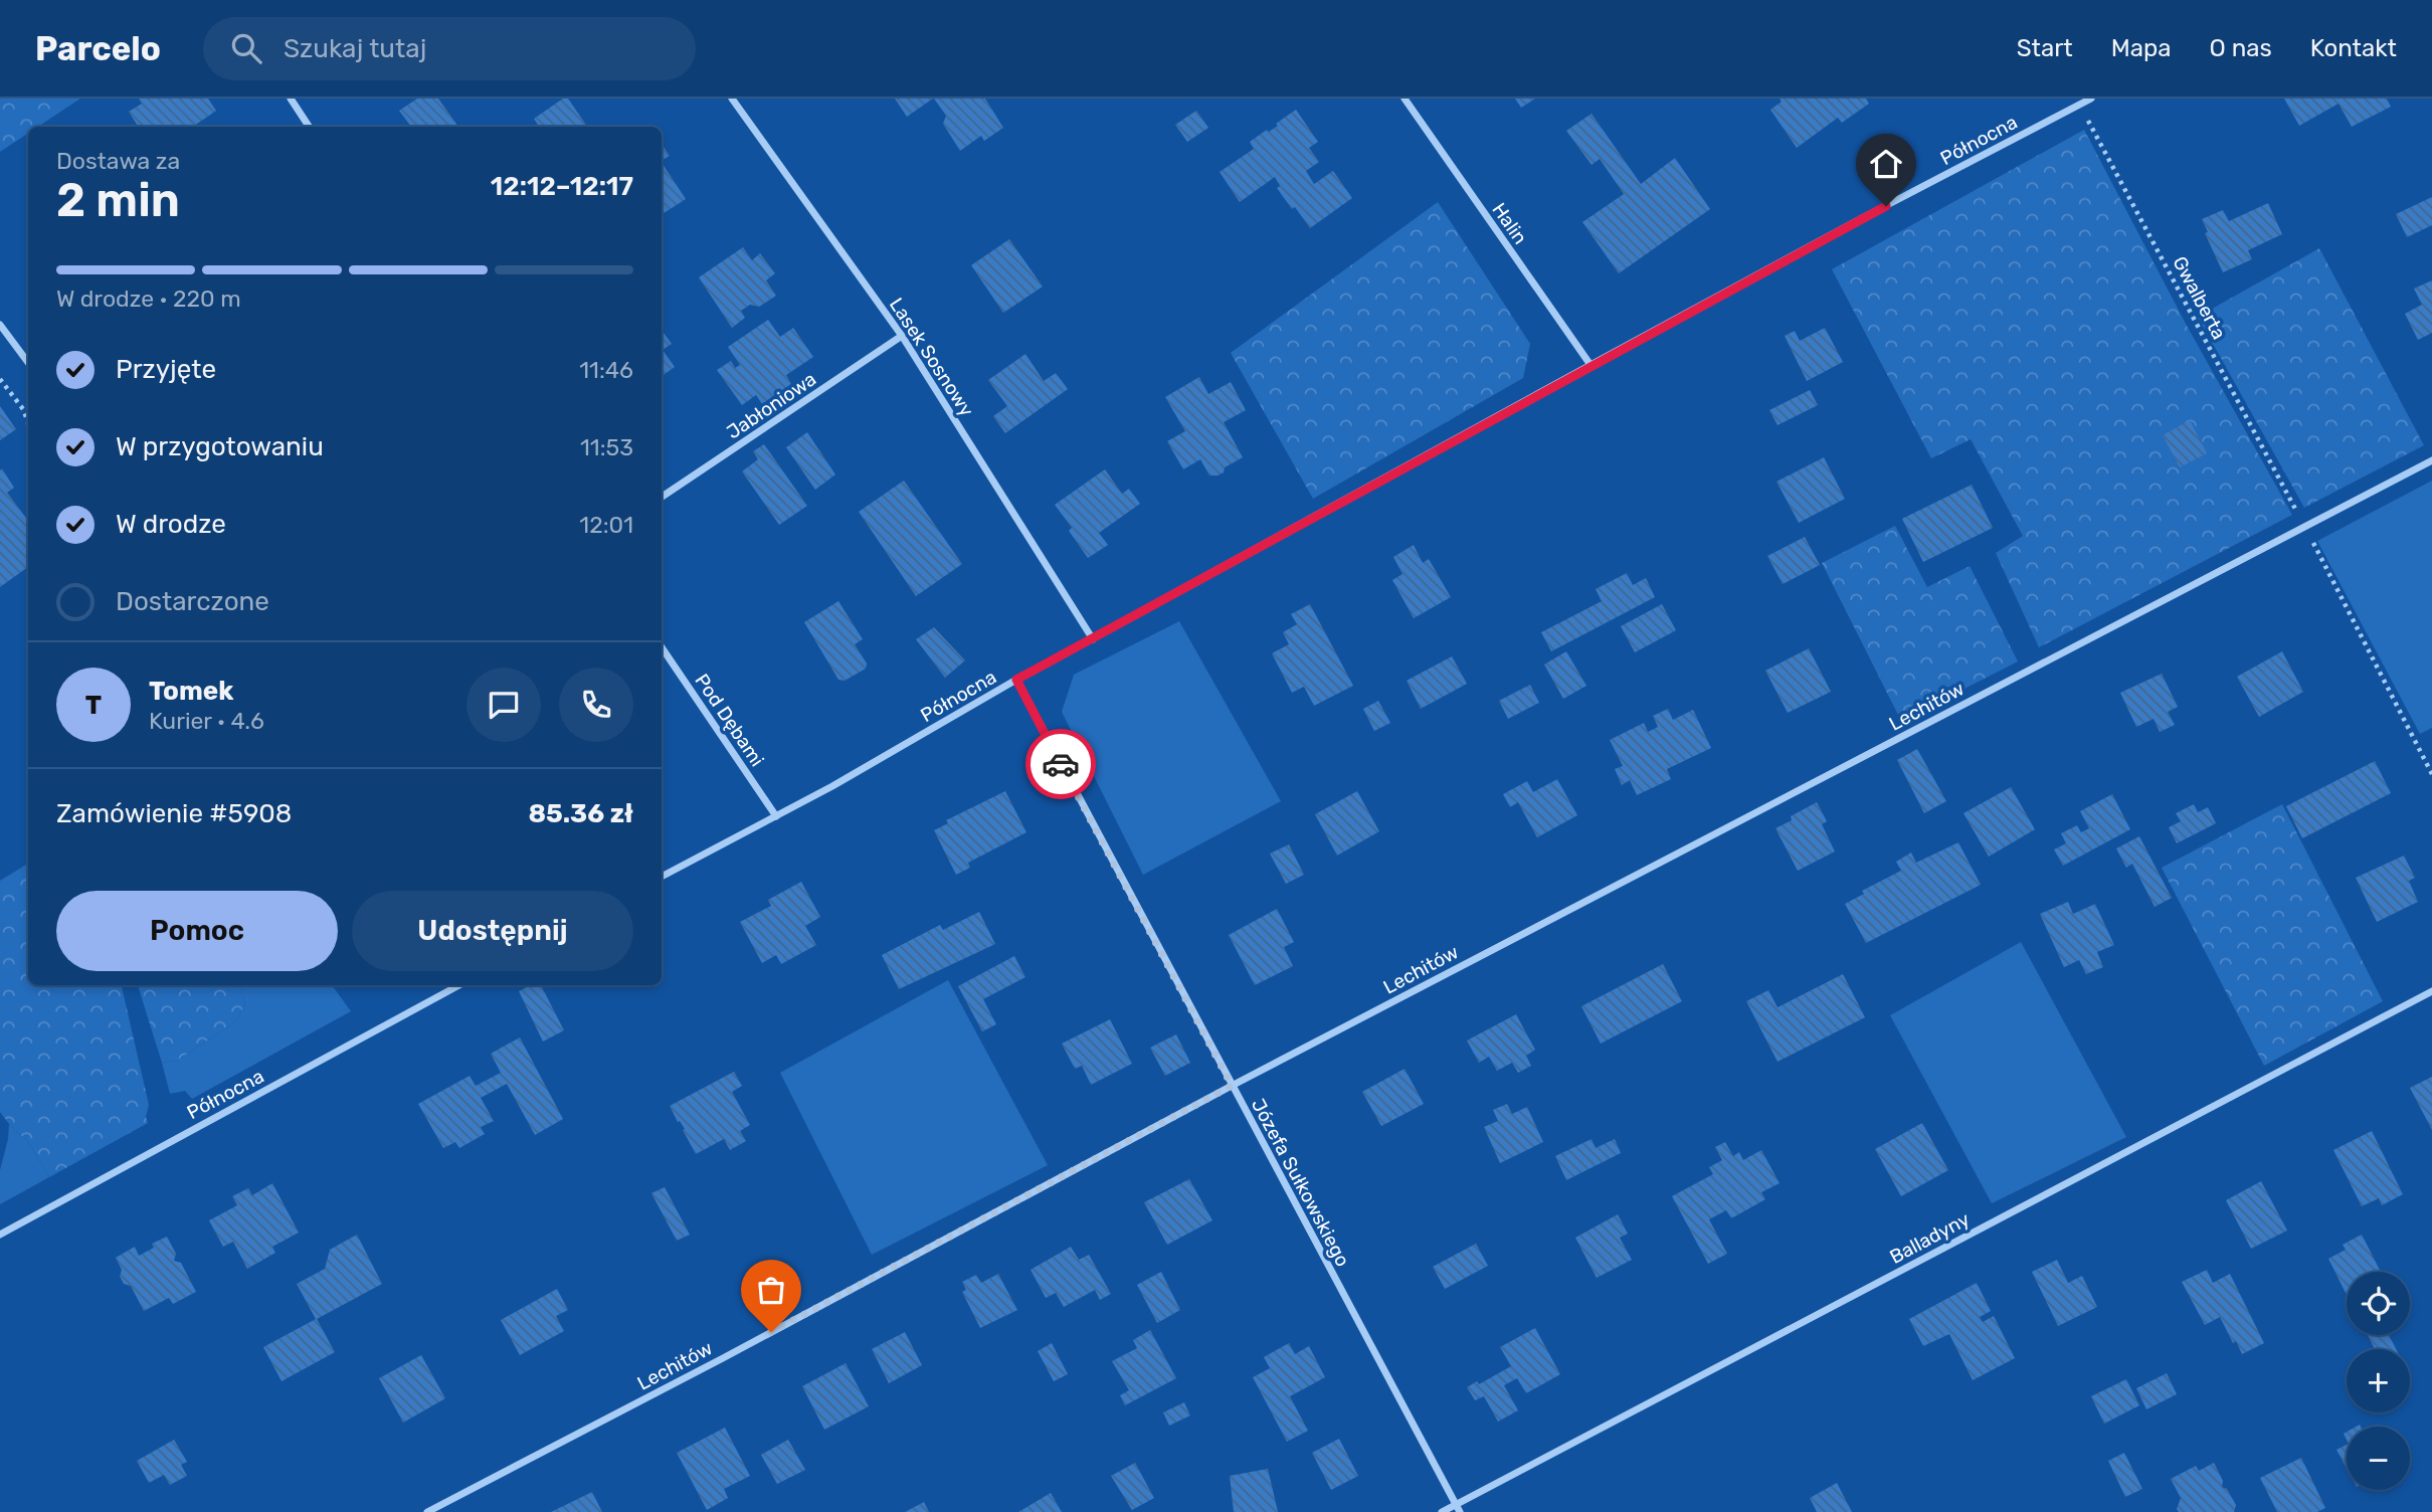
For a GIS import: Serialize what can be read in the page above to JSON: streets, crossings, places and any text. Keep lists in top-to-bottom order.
{
  "streets": {
    "street": [
      "Północna",
      "Halin",
      "Lasek Sosnowy",
      "Jabłoniowa",
      "Lechitów",
      "Pod Dębami",
      "Józefa Sułkowskiego",
      "Balladyny"
    ],
    "path": ["Gwalberta"]
  },
  "crossings": [
    ["Północna", "Halin"],
    ["Północna", "Gwalberta"],
    ["Północna", "Lasek Sosnowy"],
    ["Północna", "Pod Dębami"],
    ["Północna", "Józefa Sułkowskiego"],
    ["Lasek Sosnowy", "Jabłoniowa"],
    ["Lechitów", "Józefa Sułkowskiego"],
    ["Józefa Sułkowskiego", "Balladyny"]
  ],
  "page": {
    "header": "Parcelo",
    "search": "Szukaj tutaj",
    "nav": [
      "Start",
      "Mapa",
      "O nas",
      "Kontakt"
    ],
    "heading": ["2 min", "Dostawa za", "12:12–12:17"],
    "panel": [
      "Tomek",
      "Kurier · 4.6",
      "Zamówienie #5908",
      "85.36 zł"
    ],
    "bar": "W drodze · 220 m",
    "list": [
      ["Przyjęte", "11:46"],
      ["W przygotowaniu", "11:53"],
      ["W drodze", "12:01"],
      "Dostarczone"
    ],
    "round": "T",
    "buttons": ["Pomoc", "Udostępnij"],
    "map_buttons": ["+", "−"]
  }
}
